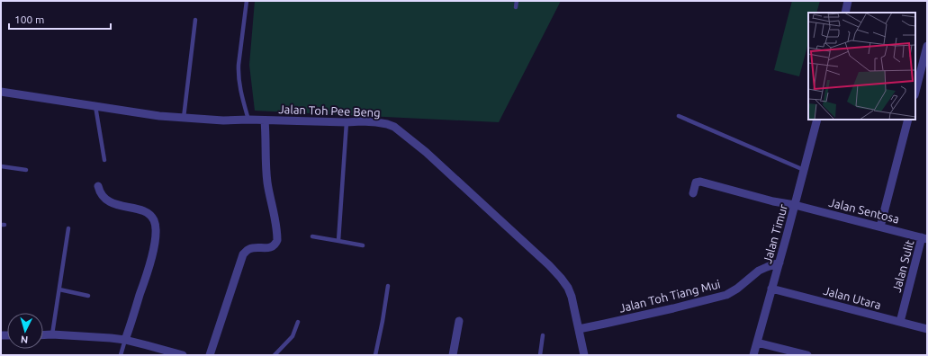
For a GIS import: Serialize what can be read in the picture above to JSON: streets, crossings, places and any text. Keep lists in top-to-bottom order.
{
  "streets": {
    "street": [
      "Jalan Toh Pee Beng",
      "Jalan Sentosa",
      "Jalan Timur",
      "Jalan Sulit",
      "Jalan Toh Tiang Mui",
      "Jalan Utara"
    ]
  },
  "crossings": [
    ["Jalan Toh Pee Beng", "Jalan Toh Tiang Mui"],
    ["Jalan Sentosa", "Jalan Timur"],
    ["Jalan Sentosa", "Jalan Sulit"],
    ["Jalan Timur", "Jalan Toh Tiang Mui"],
    ["Jalan Timur", "Jalan Utara"],
    ["Jalan Sulit", "Jalan Utara"]
  ],
  "scale_bar": "100 m",
  "north": "bottom"
}
